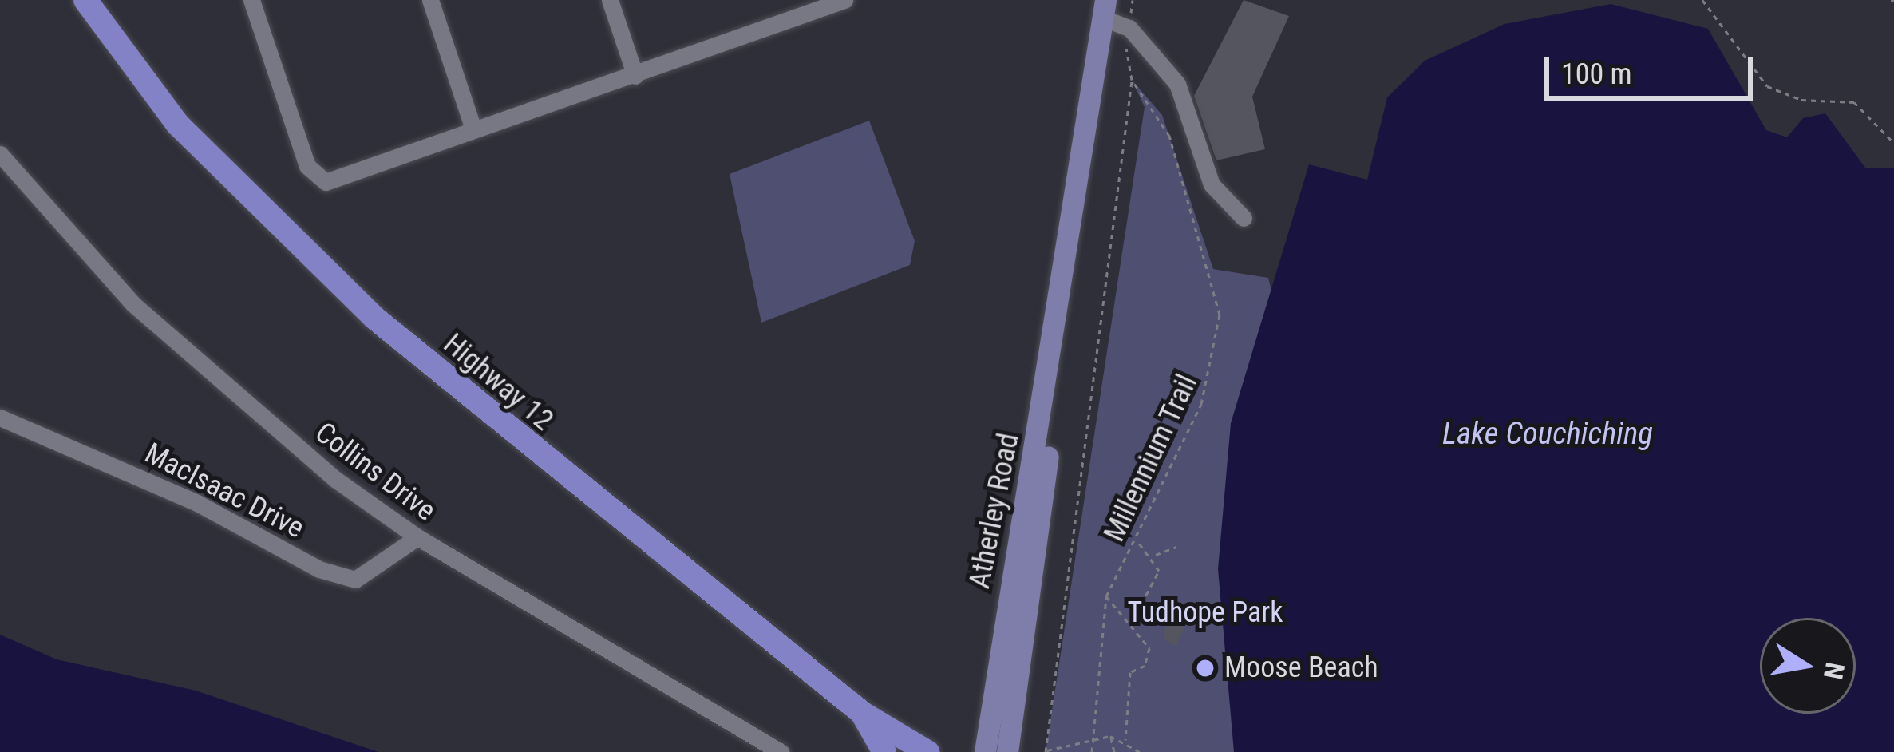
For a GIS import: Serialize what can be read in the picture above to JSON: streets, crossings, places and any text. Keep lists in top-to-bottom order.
{
  "streets": {
    "highway": ["Highway 12"],
    "main road": ["Atherley Road"],
    "street": ["Collins Drive", "MacIsaac Drive"],
    "path": ["Millennium Trail"]
  },
  "crossings": [
    ["Collins Drive", "MacIsaac Drive"]
  ],
  "water": ["Lake Couchiching"],
  "parks": ["Tudhope Park"],
  "places": ["Moose Beach"],
  "scale_bar": "100 m",
  "north": "right"
}
